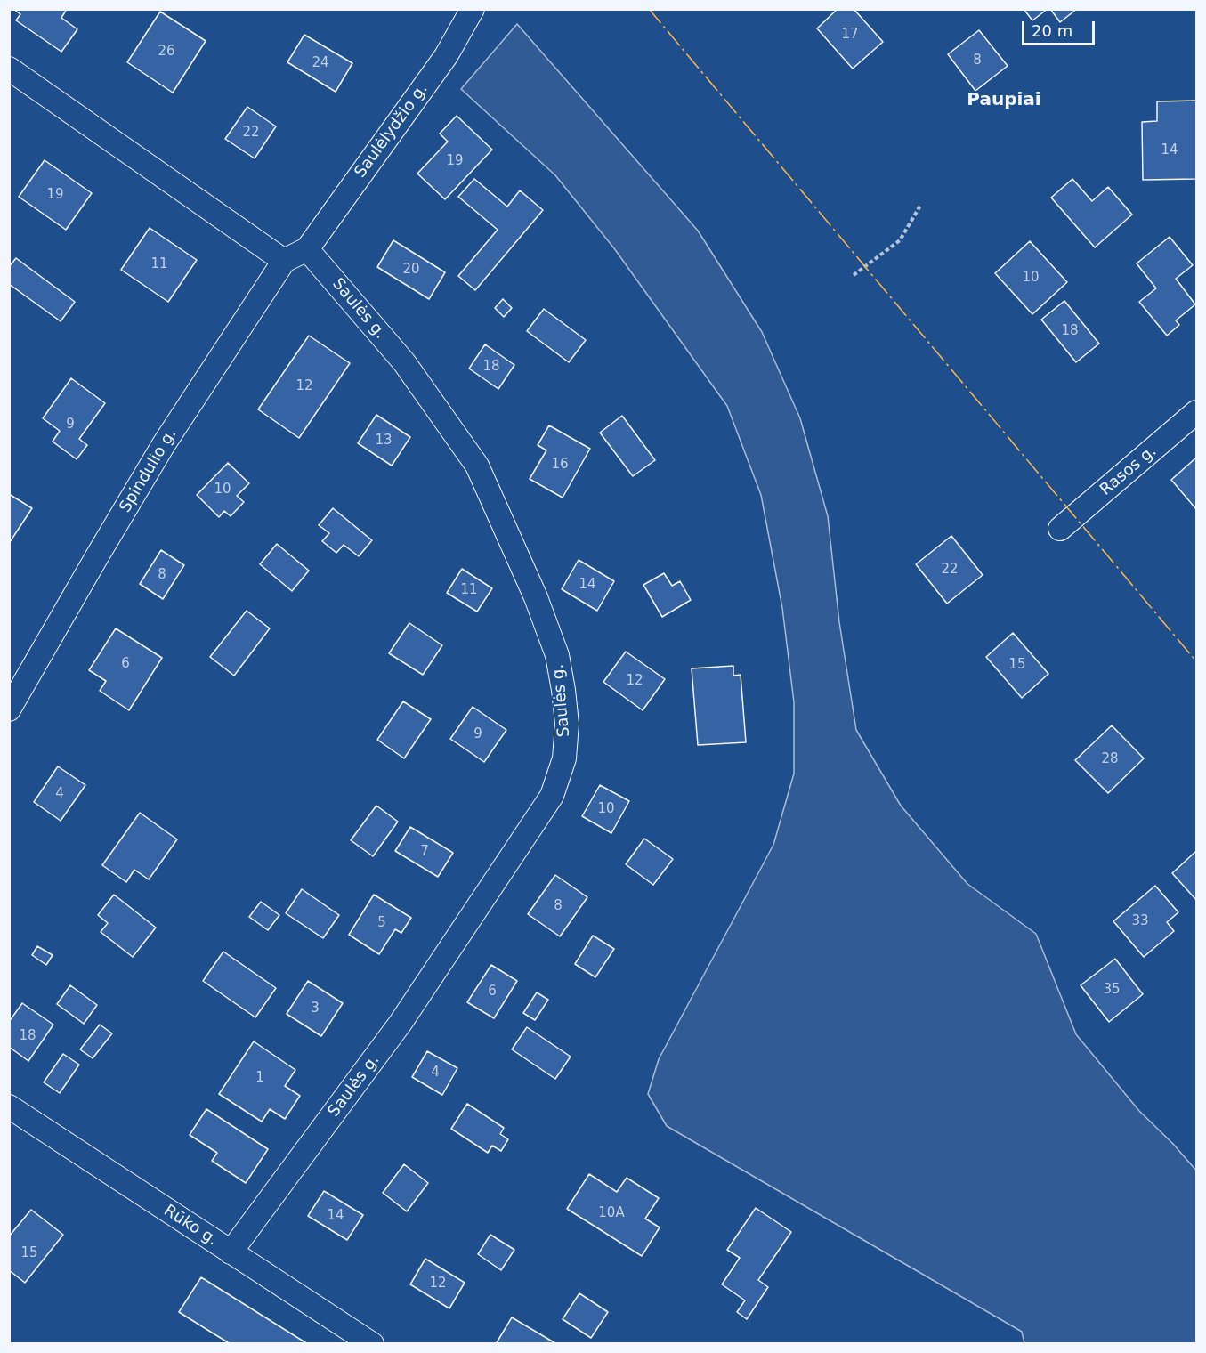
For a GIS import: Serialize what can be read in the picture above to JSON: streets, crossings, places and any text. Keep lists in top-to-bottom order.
{
  "streets": {
    "street": [
      "Saulėlydžio g.",
      "Saulės g.",
      "Spindulio g.",
      "Rasos g.",
      "Rūko g."
    ]
  },
  "crossings": [
    ["Saulėlydžio g.", "Saulės g."],
    ["Saulės g.", "Rūko g."]
  ],
  "districts": ["Paupiai"],
  "house_numbers": [
    "17",
    "26",
    "8",
    "24",
    "22",
    "14",
    "19",
    "19",
    "11",
    "20",
    "10",
    "18",
    "18",
    "12",
    "9",
    "13",
    "16",
    "10",
    "22",
    "8",
    "14",
    "11",
    "6",
    "15",
    "12",
    "9",
    "28",
    "4",
    "10",
    "7",
    "8",
    "33",
    "5",
    "35",
    "6",
    "3",
    "18",
    "4",
    "1",
    "10A",
    "14",
    "15",
    "12"
  ],
  "scale_bar": "20 m"
}
